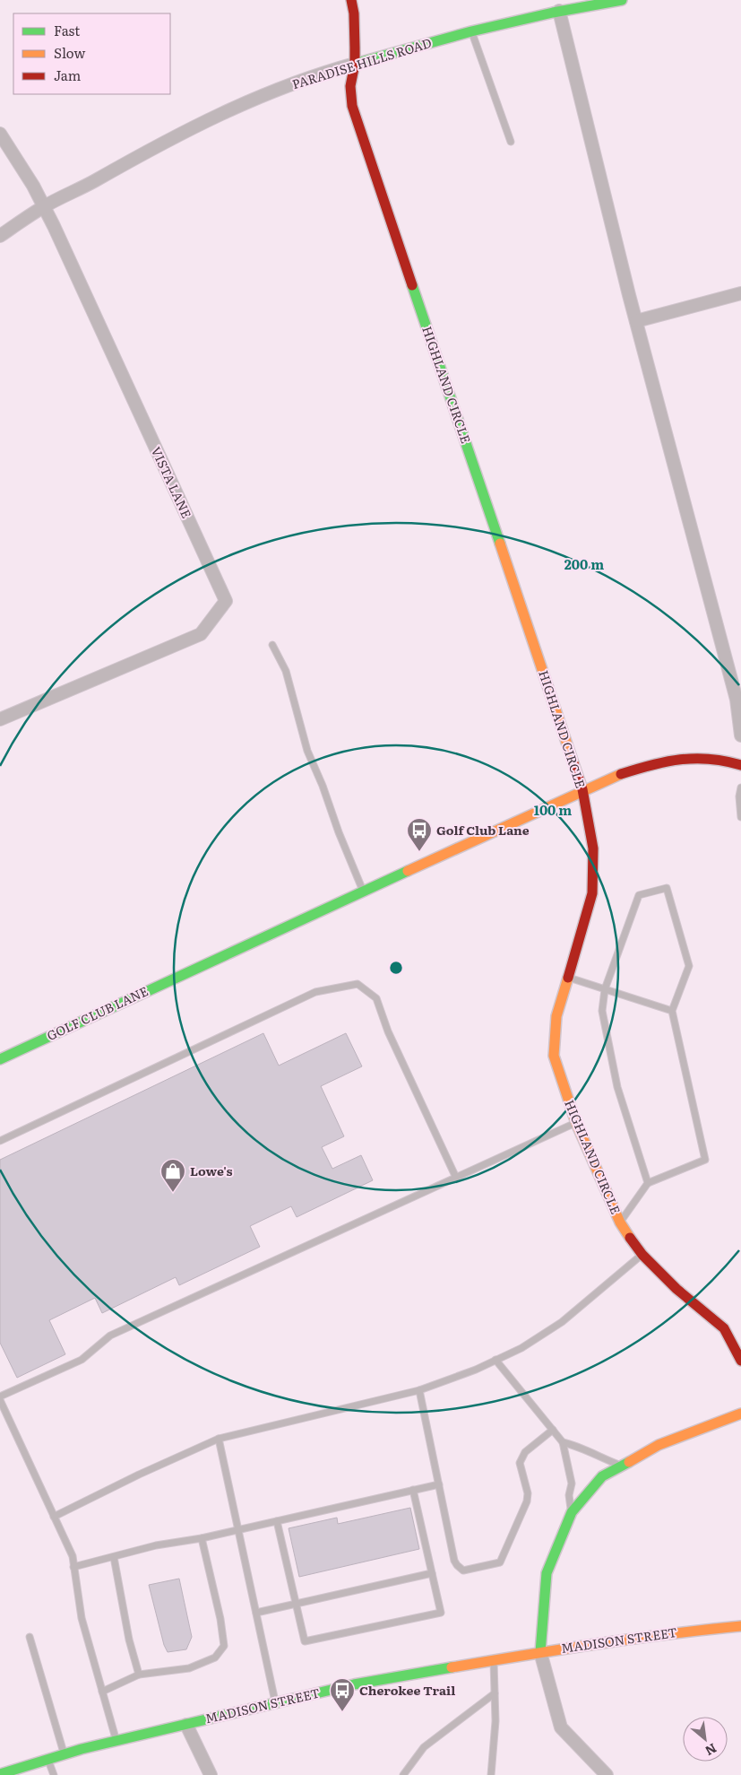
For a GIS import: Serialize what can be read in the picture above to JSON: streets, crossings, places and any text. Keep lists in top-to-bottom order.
{
  "streets": {
    "street": [
      "PARADISE HILLS ROAD",
      "HIGHLAND CIRCLE",
      "VISTA LANE",
      "GOLF CLUB LANE",
      "MADISON STREET"
    ]
  },
  "crossings": [
    ["PARADISE HILLS ROAD", "HIGHLAND CIRCLE"],
    ["PARADISE HILLS ROAD", "VISTA LANE"],
    ["HIGHLAND CIRCLE", "GOLF CLUB LANE"]
  ],
  "places": {
    "bus stop": ["Golf Club Lane", "Cherokee Trail"],
    "shop": ["Lowe's"]
  },
  "legend": ["Fast", "Slow", "Jam"],
  "north": "bottom right",
  "rings": ["200 m", "100 m"]
}
